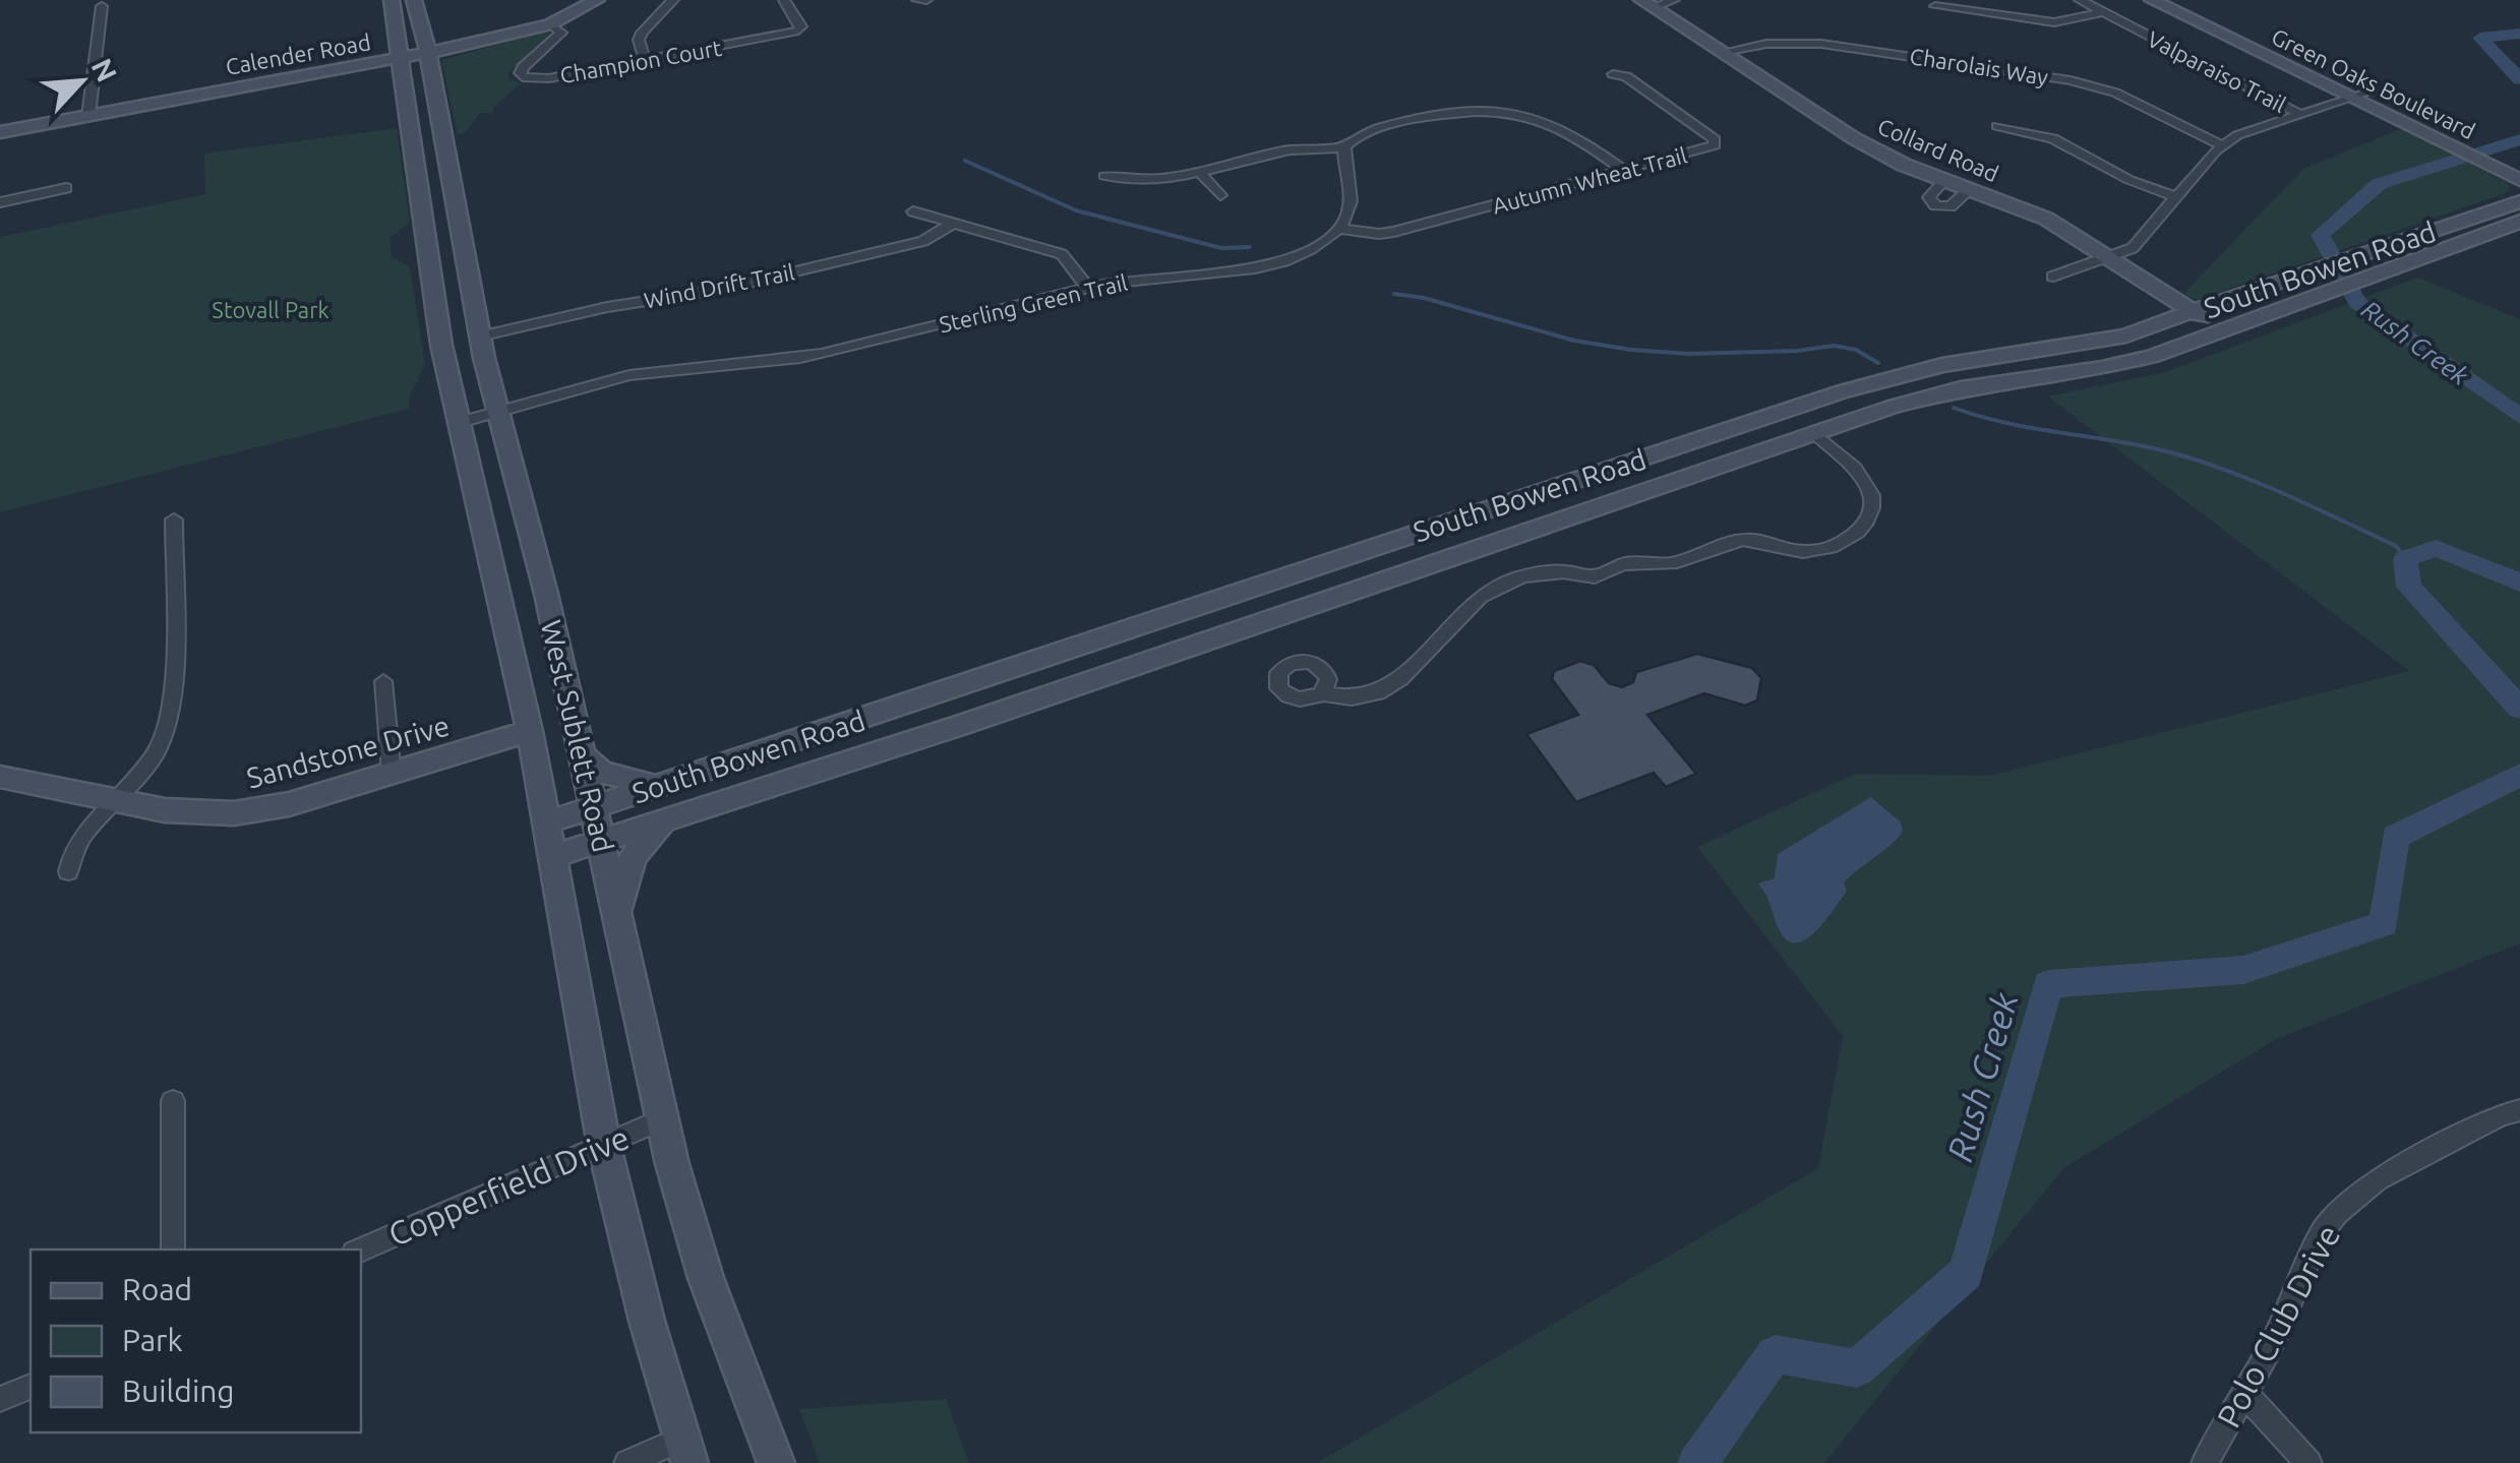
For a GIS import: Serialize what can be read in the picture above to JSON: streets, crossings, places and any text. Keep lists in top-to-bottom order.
{
  "streets": {
    "main road": [
      "Calender Road",
      "Green Oaks Boulevard",
      "Collard Road",
      "South Bowen Road",
      "West Sublett Road",
      "Sandstone Drive"
    ],
    "street": [
      "Champion Court",
      "Charolais Way",
      "Valparaiso Trail",
      "Autumn Wheat Trail",
      "Wind Drift Trail",
      "Sterling Green Trail",
      "Copperfield Drive",
      "Polo Club Drive"
    ]
  },
  "crossings": [
    ["Calender Road", "Champion Court"],
    ["Calender Road", "West Sublett Road"],
    ["Charolais Way", "Collard Road"],
    ["Collard Road", "South Bowen Road"],
    ["Autumn Wheat Trail", "Sterling Green Trail"],
    ["South Bowen Road", "West Sublett Road"],
    ["Wind Drift Trail", "West Sublett Road"],
    ["Sterling Green Trail", "West Sublett Road"],
    ["West Sublett Road", "Sandstone Drive"],
    ["West Sublett Road", "Copperfield Drive"]
  ],
  "water": ["Rush Creek"],
  "parks": ["Stovall Park"],
  "legend": ["Road", "Park", "Building"],
  "north": "top right"
}
